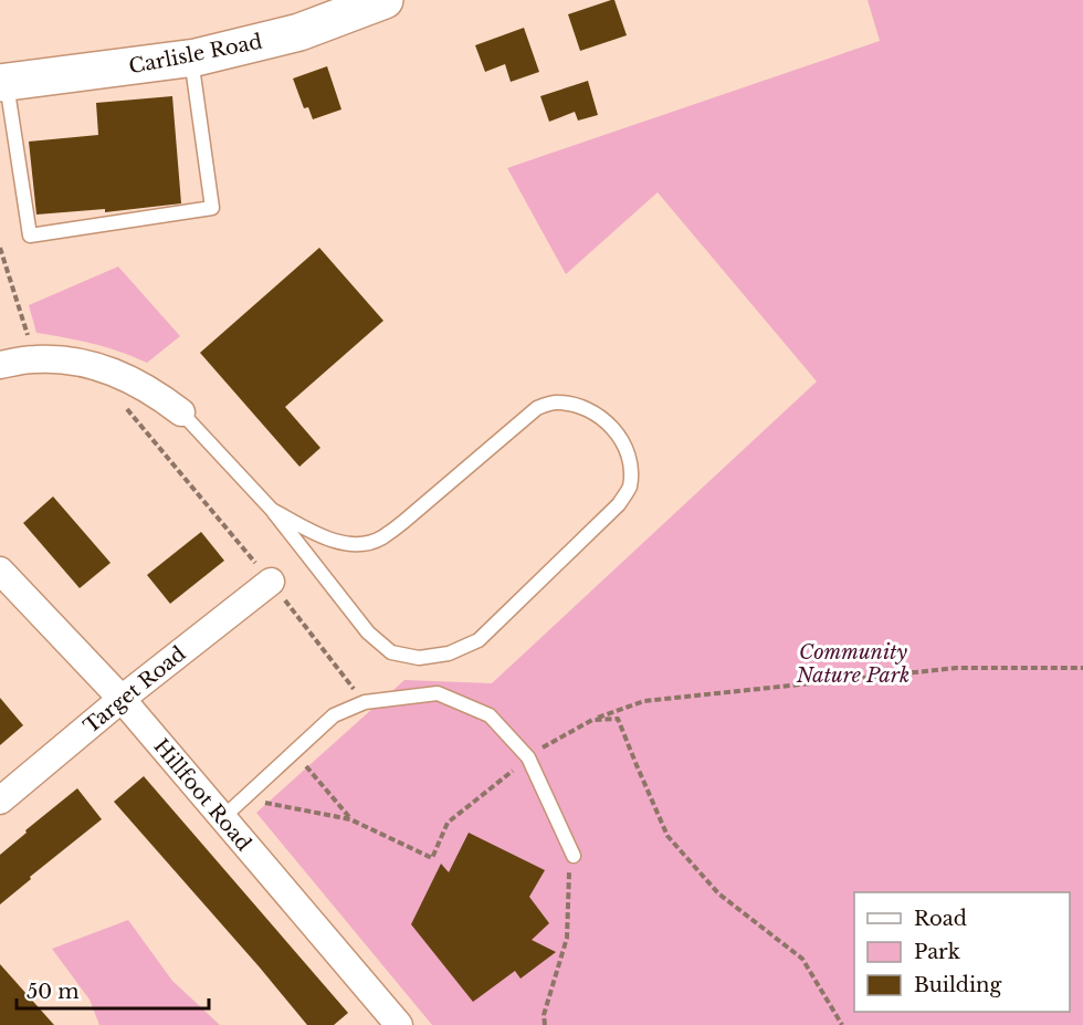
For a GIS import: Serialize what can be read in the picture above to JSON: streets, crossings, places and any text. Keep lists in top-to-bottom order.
{
  "streets": {
    "main road": ["Carlisle Road"],
    "street": ["Target Road", "Hillfoot Road"]
  },
  "crossings": [
    ["Target Road", "Hillfoot Road"]
  ],
  "parks": ["Community Nature Park"],
  "legend": ["Road", "Park", "Building"],
  "scale_bar": "50 m"
}
